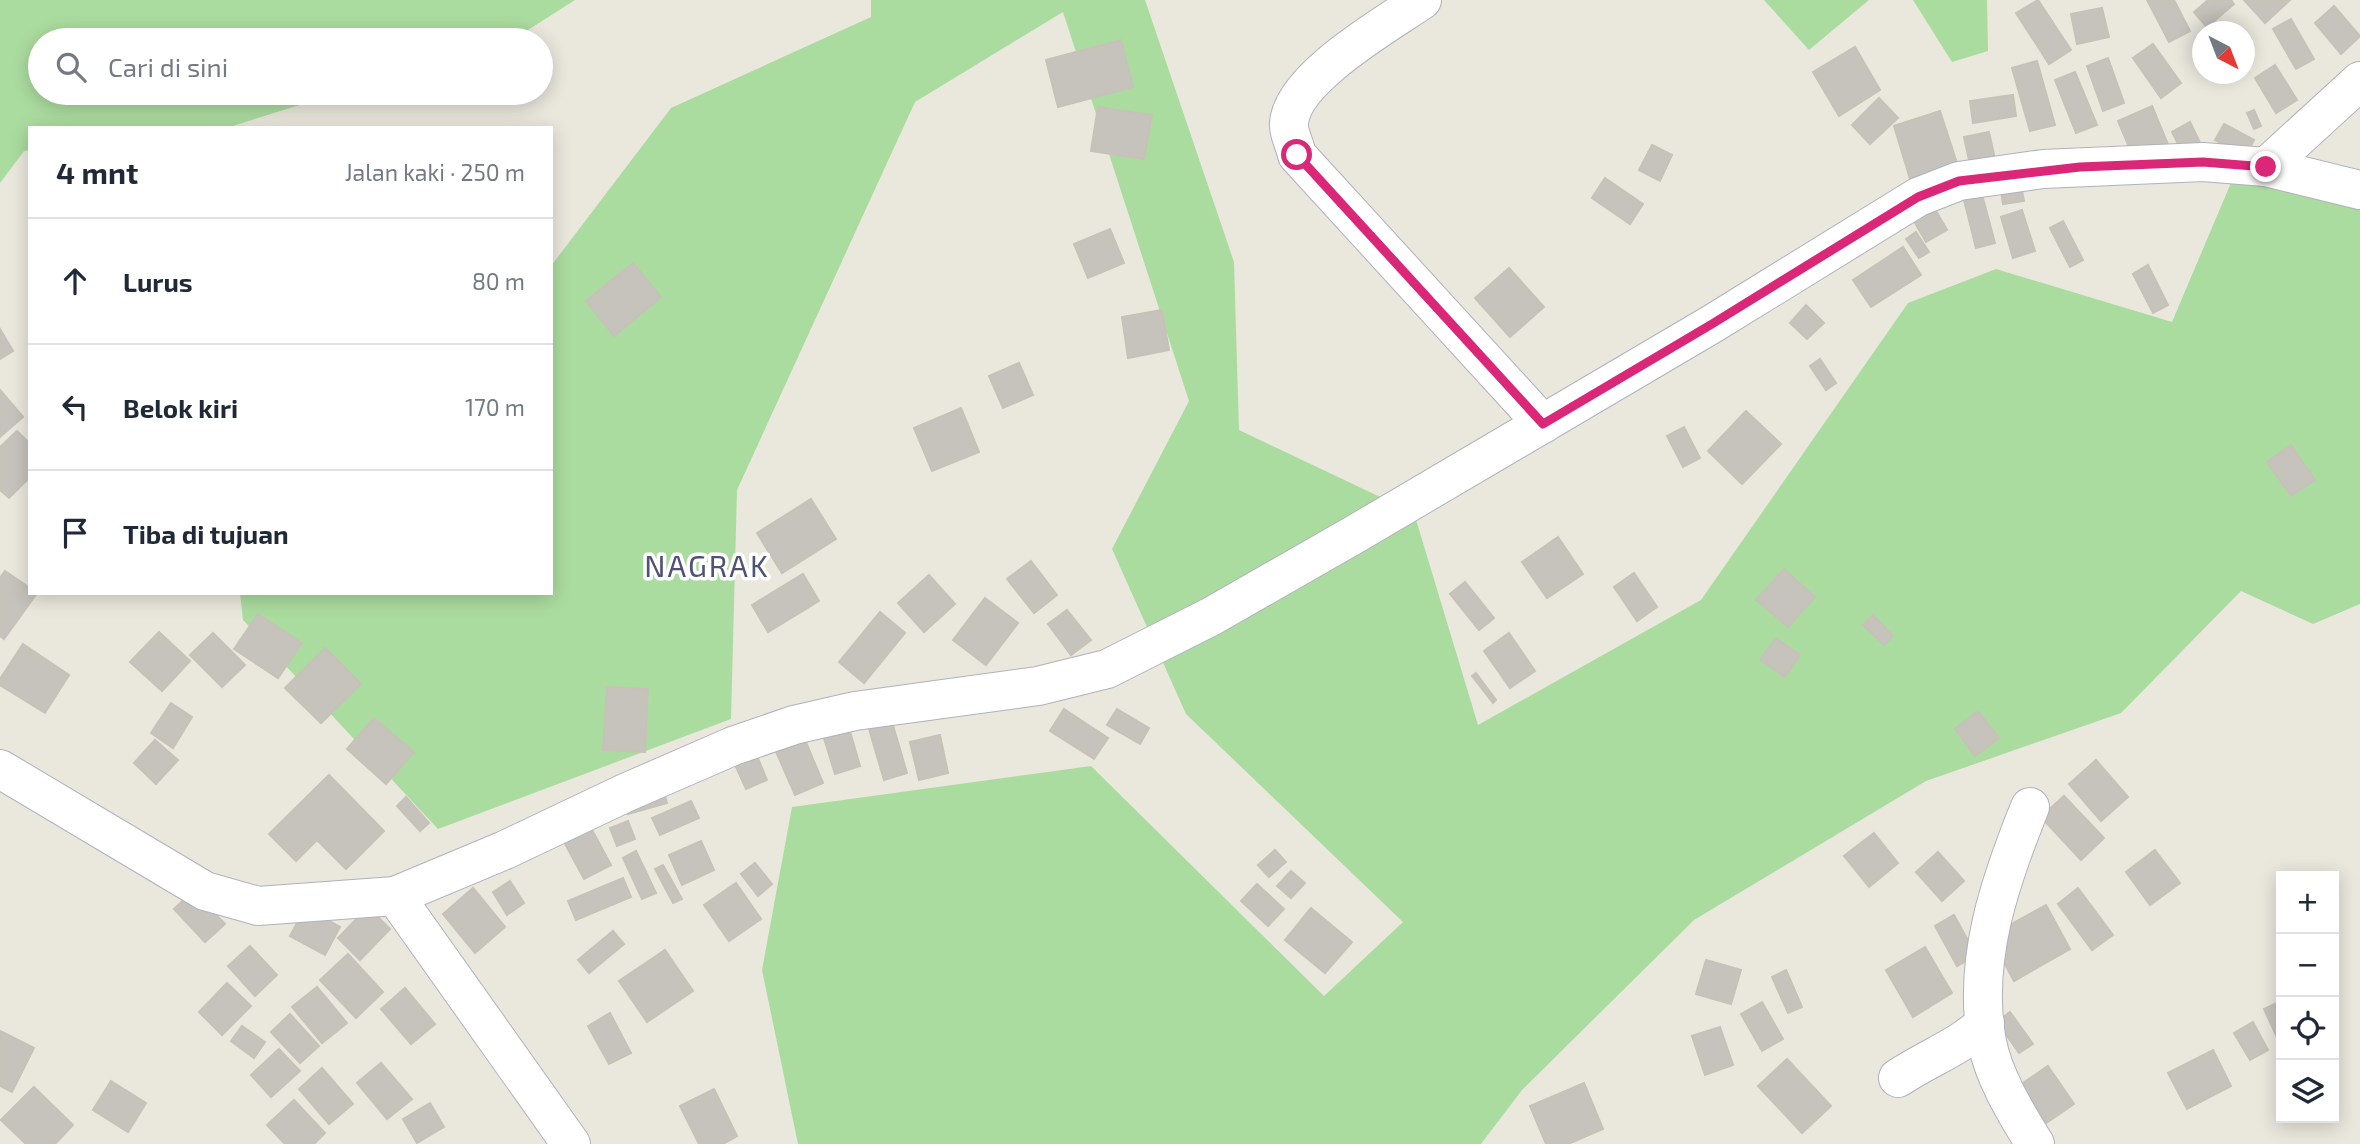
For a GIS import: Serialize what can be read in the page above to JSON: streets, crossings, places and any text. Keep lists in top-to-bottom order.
{
  "districts": ["NAGRAK"],
  "north": "bottom right",
  "page": {
    "search": "Cari di sini",
    "heading": ["4 mnt", "Jalan kaki · 250 m"],
    "list": [
      ["Lurus", "80 m"],
      ["Belok kiri", "170 m"],
      "Tiba di tujuan"
    ],
    "map_buttons": ["+", "−"]
  }
}
